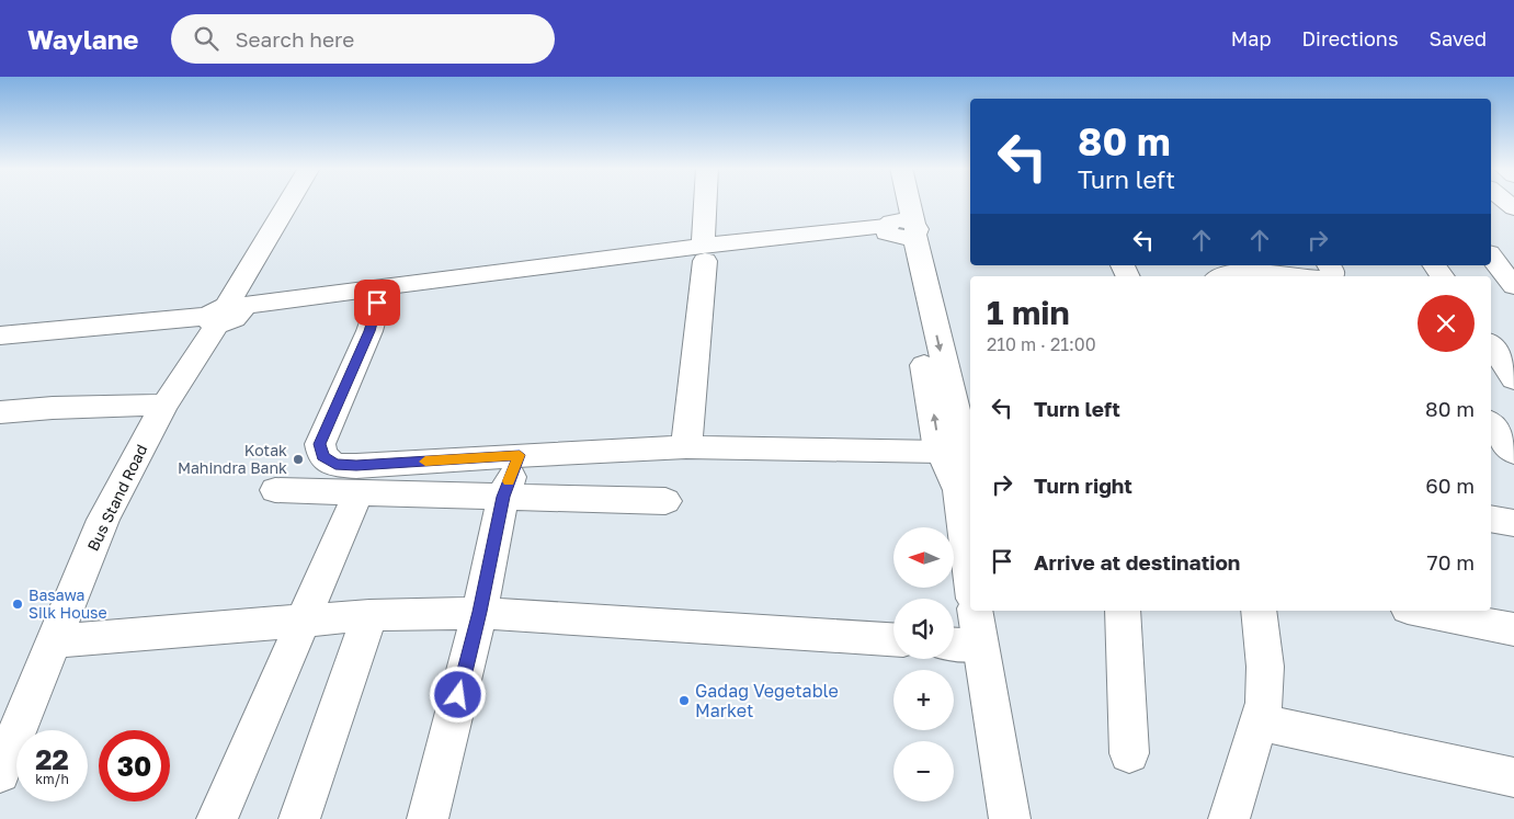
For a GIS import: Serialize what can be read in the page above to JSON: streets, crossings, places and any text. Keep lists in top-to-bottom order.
{
  "streets": {
    "street": ["Bus Stand Road"]
  },
  "places": ["Kotak Mahindra Bank", "Basawa Silk House", "Gadag Vegetable Market"],
  "north": "left",
  "page": {
    "header": "Waylane",
    "search": "Search here",
    "nav": ["Map", "Directions", "Saved"],
    "turn": ["80 m", "Turn left"],
    "heading": ["1 min", "210 m · 21:00"],
    "list": [
      {
        "name": "Turn left",
        "value": "80 m"
      },
      {
        "name": "Turn right",
        "value": "60 m"
      },
      {
        "name": "Arrive at destination",
        "value": "70 m"
      }
    ],
    "map_buttons": ["+", "−"],
    "speed": "22 km/h",
    "limit": "30"
  }
}
